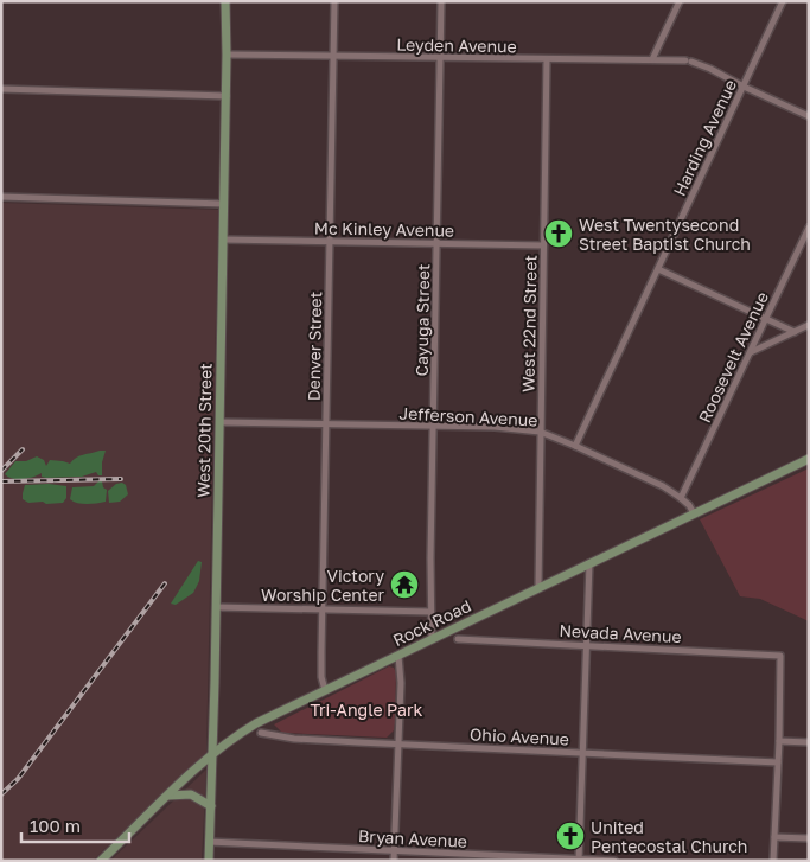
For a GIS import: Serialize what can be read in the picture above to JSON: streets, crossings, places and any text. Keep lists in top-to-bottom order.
{
  "streets": {
    "main road": ["West 20th Street", "Rock Road"],
    "street": [
      "Leyden Avenue",
      "Harding Avenue",
      "Mc Kinley Avenue",
      "Cayuga Street",
      "West 22nd Street",
      "Denver Street",
      "Roosevelt Avenue",
      "Jefferson Avenue",
      "Nevada Avenue",
      "Ohio Avenue",
      "Bryan Avenue"
    ]
  },
  "crossings": [
    ["Leyden Avenue", "Harding Avenue"],
    ["Leyden Avenue", "Cayuga Street"],
    ["Leyden Avenue", "West 22nd Street"],
    ["Leyden Avenue", "Denver Street"],
    ["Leyden Avenue", "West 20th Street"],
    ["Harding Avenue", "Jefferson Avenue"],
    ["Mc Kinley Avenue", "Cayuga Street"],
    ["Mc Kinley Avenue", "West 22nd Street"],
    ["Mc Kinley Avenue", "Denver Street"],
    ["Mc Kinley Avenue", "West 20th Street"],
    ["Cayuga Street", "Jefferson Avenue"],
    ["Cayuga Street", "Rock Road"],
    ["West 22nd Street", "Jefferson Avenue"],
    ["West 22nd Street", "Rock Road"],
    ["Denver Street", "Jefferson Avenue"],
    ["Denver Street", "Rock Road"],
    ["Roosevelt Avenue", "Jefferson Avenue"],
    ["Jefferson Avenue", "West 20th Street"],
    ["Jefferson Avenue", "Rock Road"],
    ["West 20th Street", "Rock Road"],
    ["West 20th Street", "Bryan Avenue"]
  ],
  "parks": ["Tri-Angle Park"],
  "places": {
    "church": ["West Twentysecond Street Baptist Church", "United Pentecostal Church"],
    "temple": ["Victory Worship Center"]
  },
  "scale_bar": "100 m"
}
